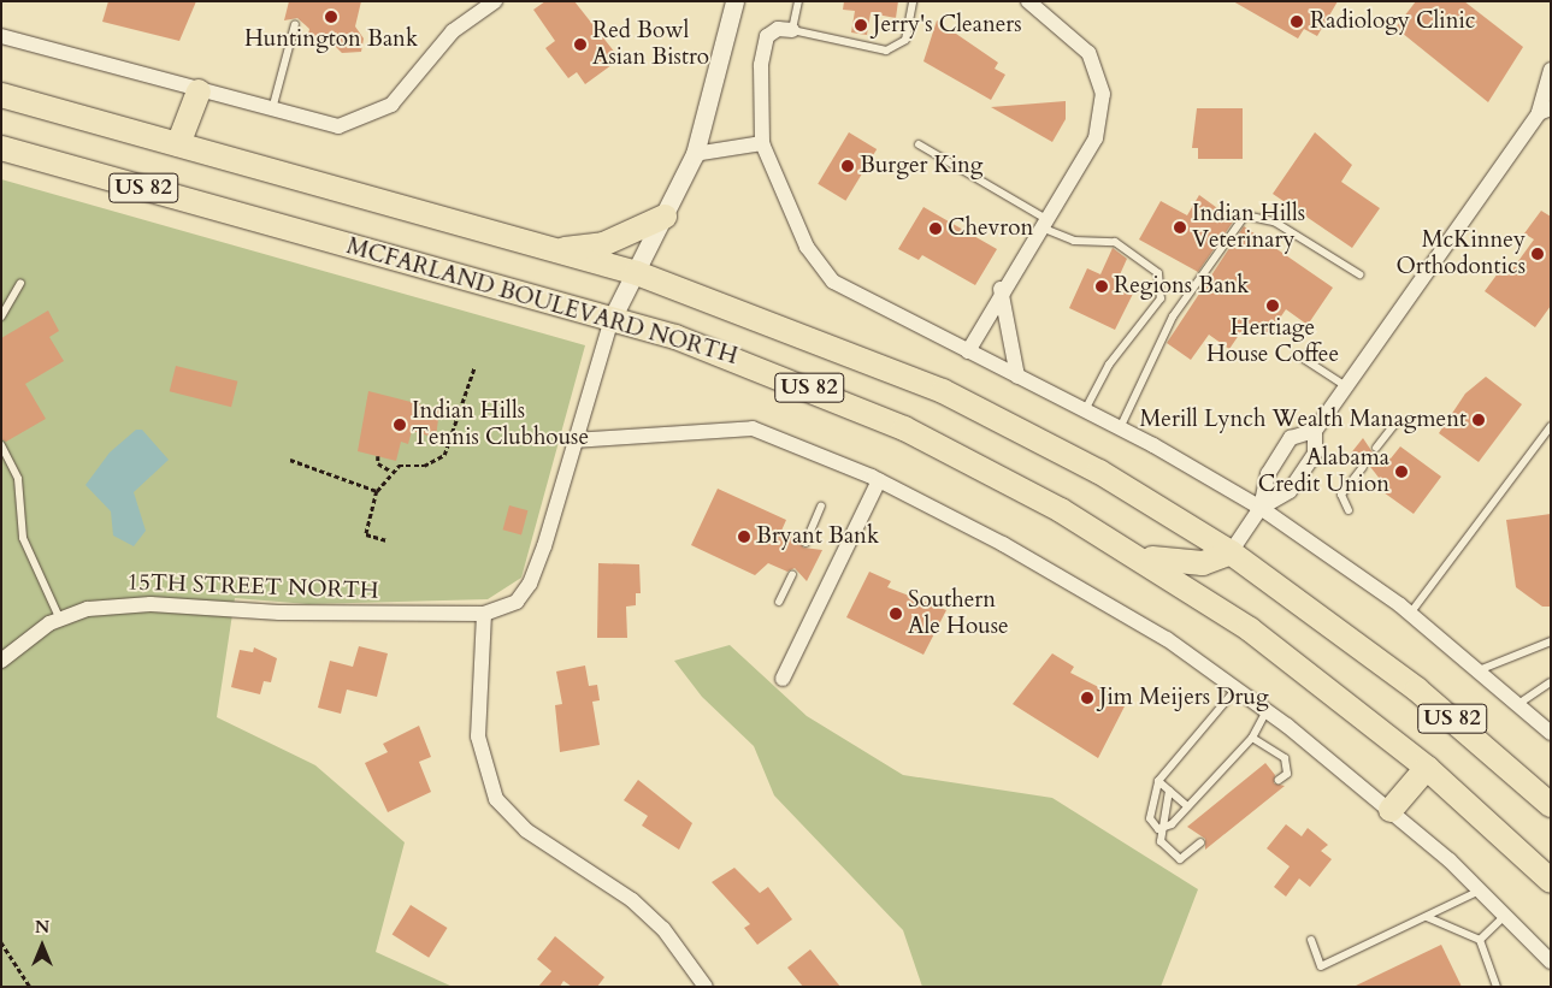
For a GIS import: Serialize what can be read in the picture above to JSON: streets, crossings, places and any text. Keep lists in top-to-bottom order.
{
  "streets": {
    "highway": ["US 82", "MCFARLAND BOULEVARD NORTH"],
    "street": ["15TH STREET NORTH"]
  },
  "places": [
    "Huntington Bank",
    "Radiology Clinic",
    "Jerry's Cleaners",
    "Red Bowl Asian Bistro",
    "Burger King",
    "Indian Hills Veterinary",
    "Chevron",
    "McKinney Orthodontics",
    "Regions Bank",
    "Hertiage House Coffee",
    "Merill Lynch Wealth Managment",
    "Indian Hills Tennis Clubhouse",
    "Alabama Credit Union",
    "Bryant Bank",
    "Southern Ale House",
    "Jim Meijers Drug"
  ],
  "north": "top"
}
